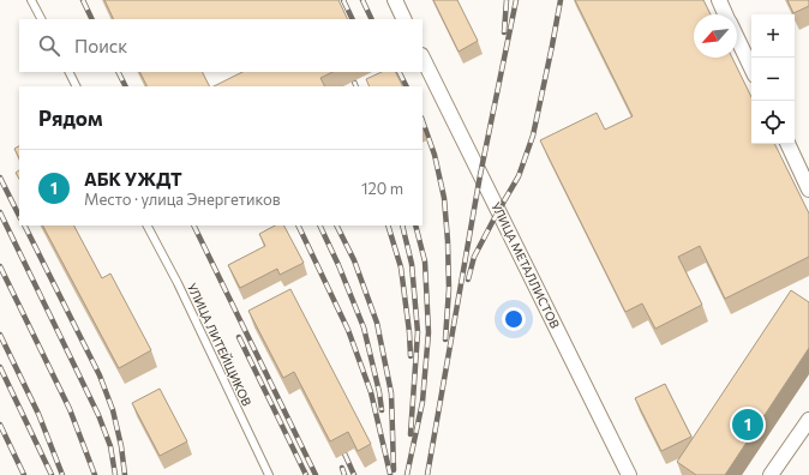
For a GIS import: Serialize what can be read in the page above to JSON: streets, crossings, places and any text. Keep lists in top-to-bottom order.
{
  "streets": {
    "street": ["УЛИЦА МЕТАЛЛИСТОВ"],
    "lane": ["УЛИЦА ЛИТЕЙЩИКОВ"]
  },
  "north": "bottom left",
  "page": {
    "map_buttons": ["+", "−"],
    "search": "Поиск",
    "heading": "Рядом",
    "list": [
      {
        "mark": "1",
        "name": "АБК УЖДТ",
        "note": "Место · улица Энергетиков",
        "value": "120 m"
      }
    ],
    "pins": "1"
  }
}
